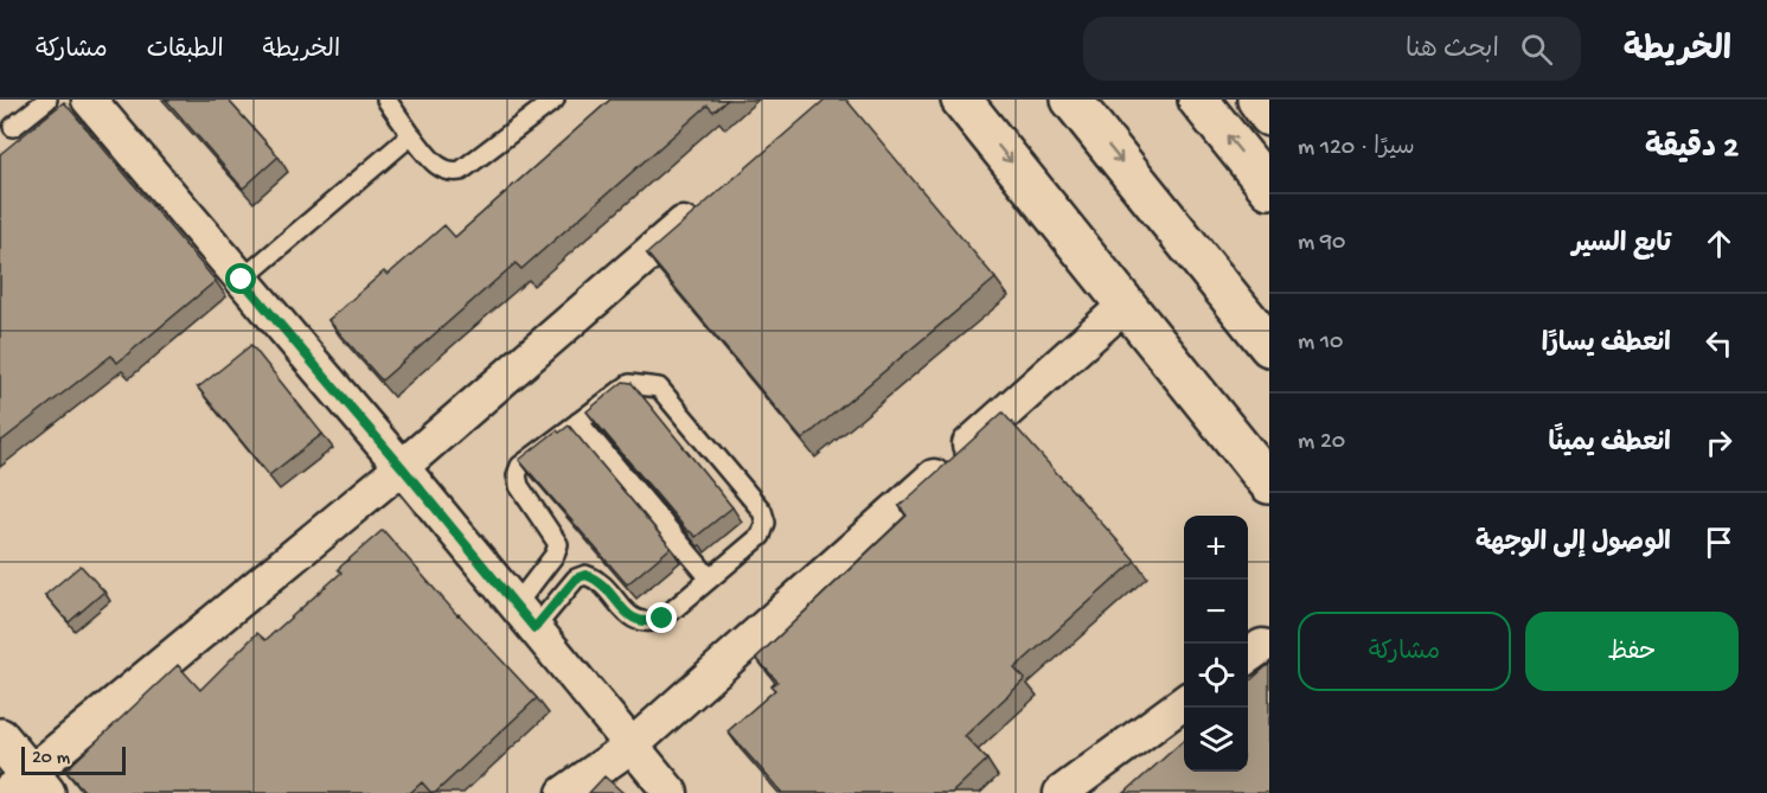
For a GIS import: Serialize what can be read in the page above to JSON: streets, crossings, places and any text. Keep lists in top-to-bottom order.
{
  "scale_bar": "20 m",
  "page": {
    "header": "الخريطة",
    "search": "ابحث هنا",
    "nav": ["الخريطة", "الطبقات", "مشاركة"],
    "heading": ["2 دقيقة", "سيرًا · 120 m"],
    "list": [
      ["تابع السير", "90 m"],
      ["انعطف يسارًا", "10 m"],
      ["انعطف يمينًا", "20 m"],
      "الوصول إلى الوجهة"
    ],
    "map_buttons": ["+", "−"],
    "buttons": ["حفظ", "مشاركة"],
    "scale": "20 m"
  }
}
